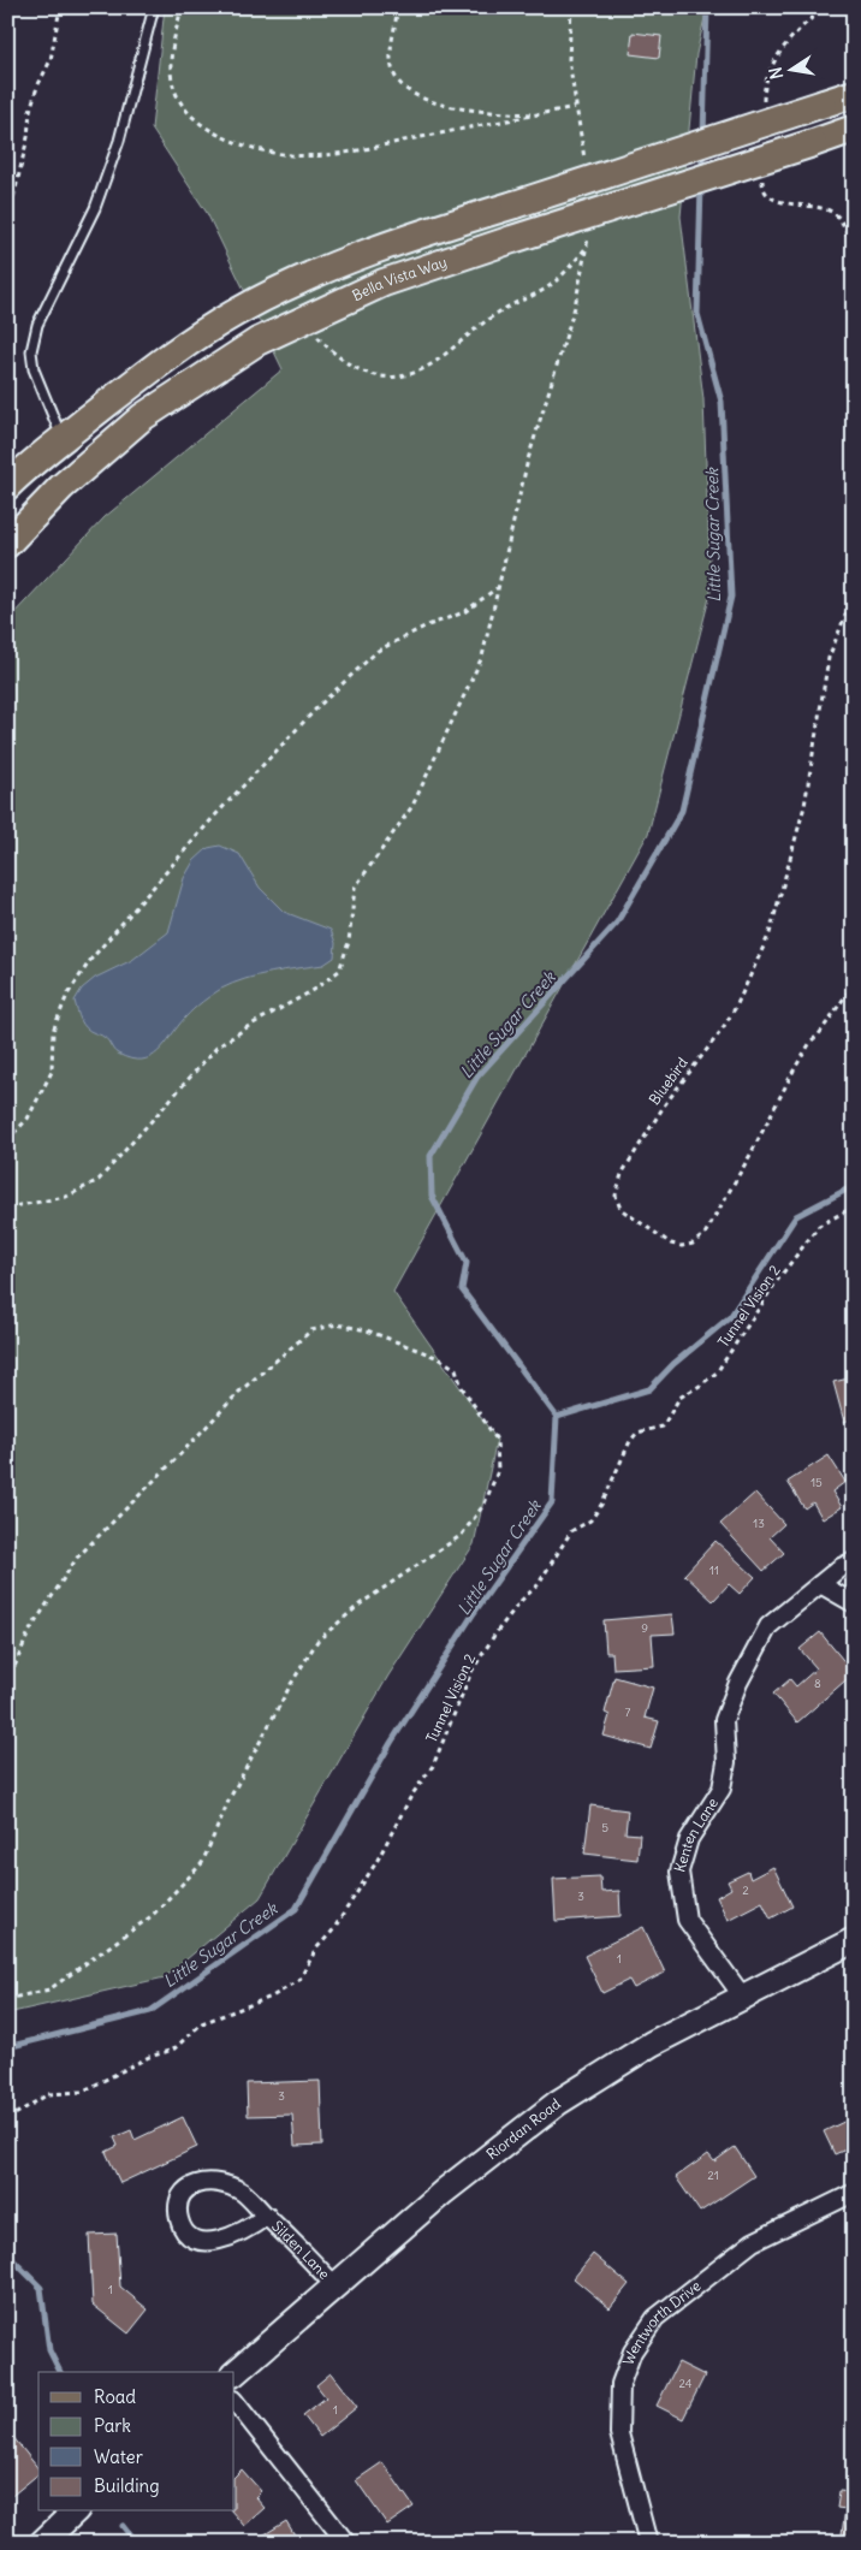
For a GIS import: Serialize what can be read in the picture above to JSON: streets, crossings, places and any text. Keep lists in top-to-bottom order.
{
  "streets": {
    "main road": ["Bella Vista Way"],
    "street": [
      "Kenten Lane",
      "Riordan Road",
      "Silden Lane",
      "Wentworth Drive"
    ],
    "path": ["Bluebird", "Tunnel Vision 2"]
  },
  "crossings": [
    ["Kenten Lane", "Riordan Road"],
    ["Riordan Road", "Silden Lane"]
  ],
  "water": ["Little Sugar Creek"],
  "house_numbers": [
    "15",
    "13",
    "11",
    "9",
    "8",
    "7",
    "5",
    "2",
    "3",
    "1",
    "3",
    "21",
    "1",
    "24",
    "1"
  ],
  "legend": [
    "Road",
    "Park",
    "Water",
    "Building"
  ],
  "north": "left"
}
